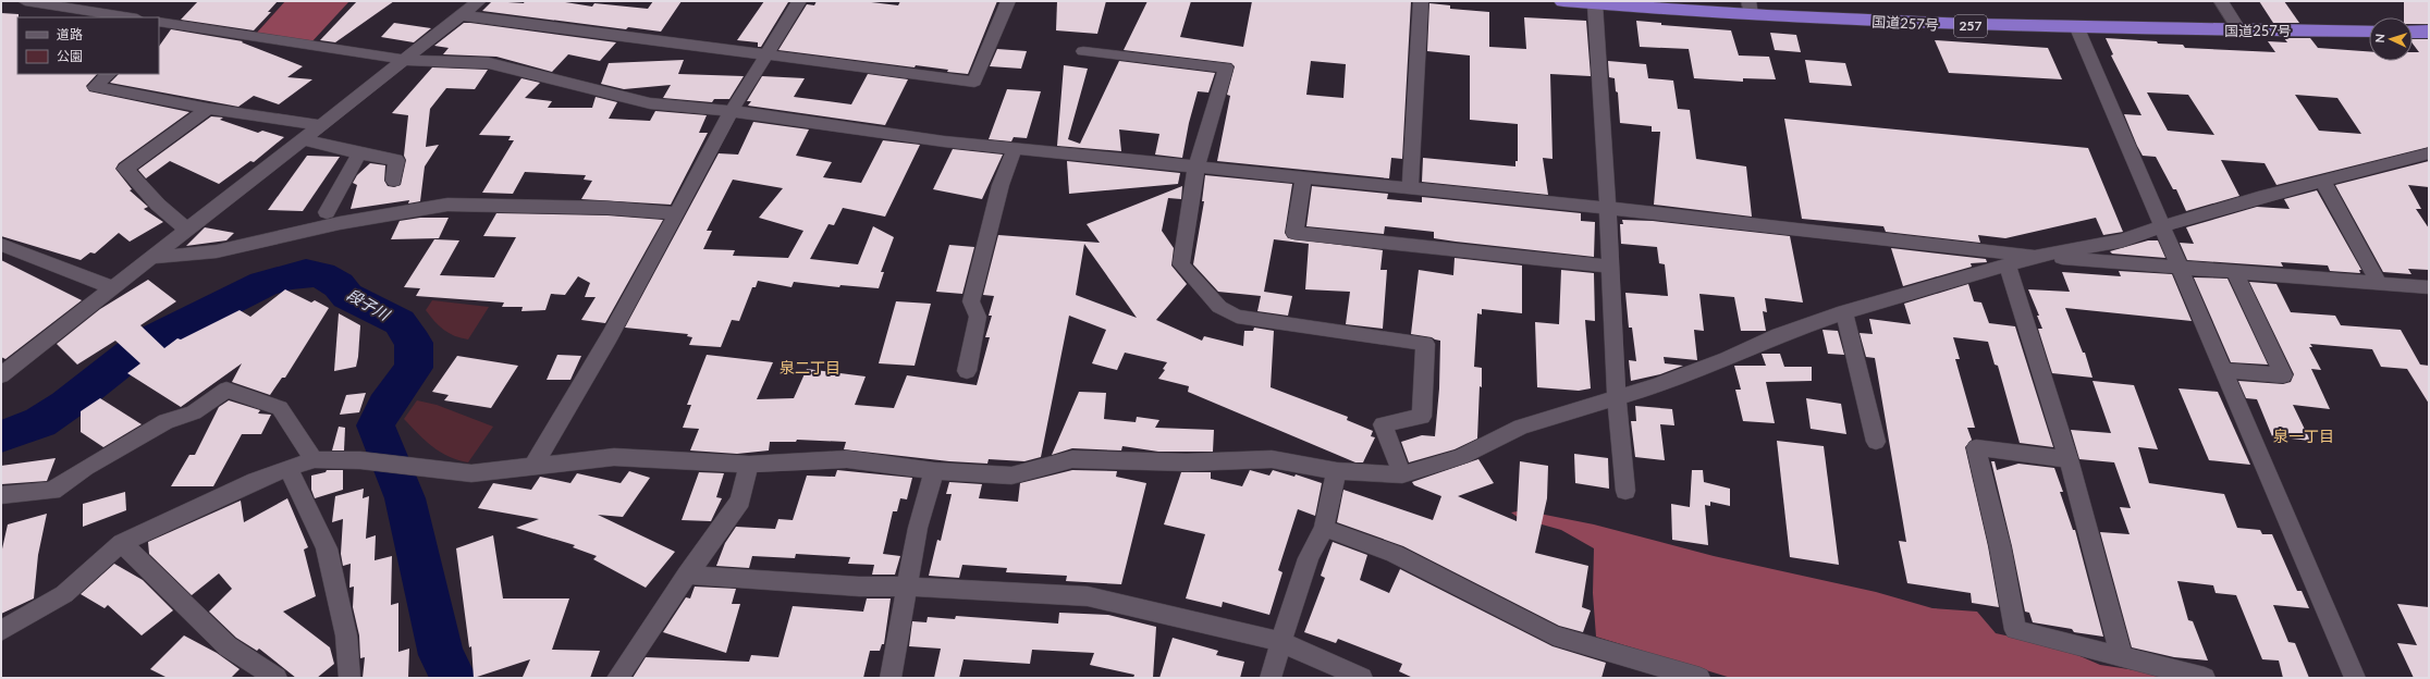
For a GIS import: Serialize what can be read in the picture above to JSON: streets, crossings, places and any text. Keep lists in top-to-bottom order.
{
  "streets": {
    "highway": ["国道257号", "257"]
  },
  "districts": ["泉二丁目", "泉一丁目"],
  "water": ["段子川"],
  "legend": ["道路", "公園"],
  "north": "left"
}
